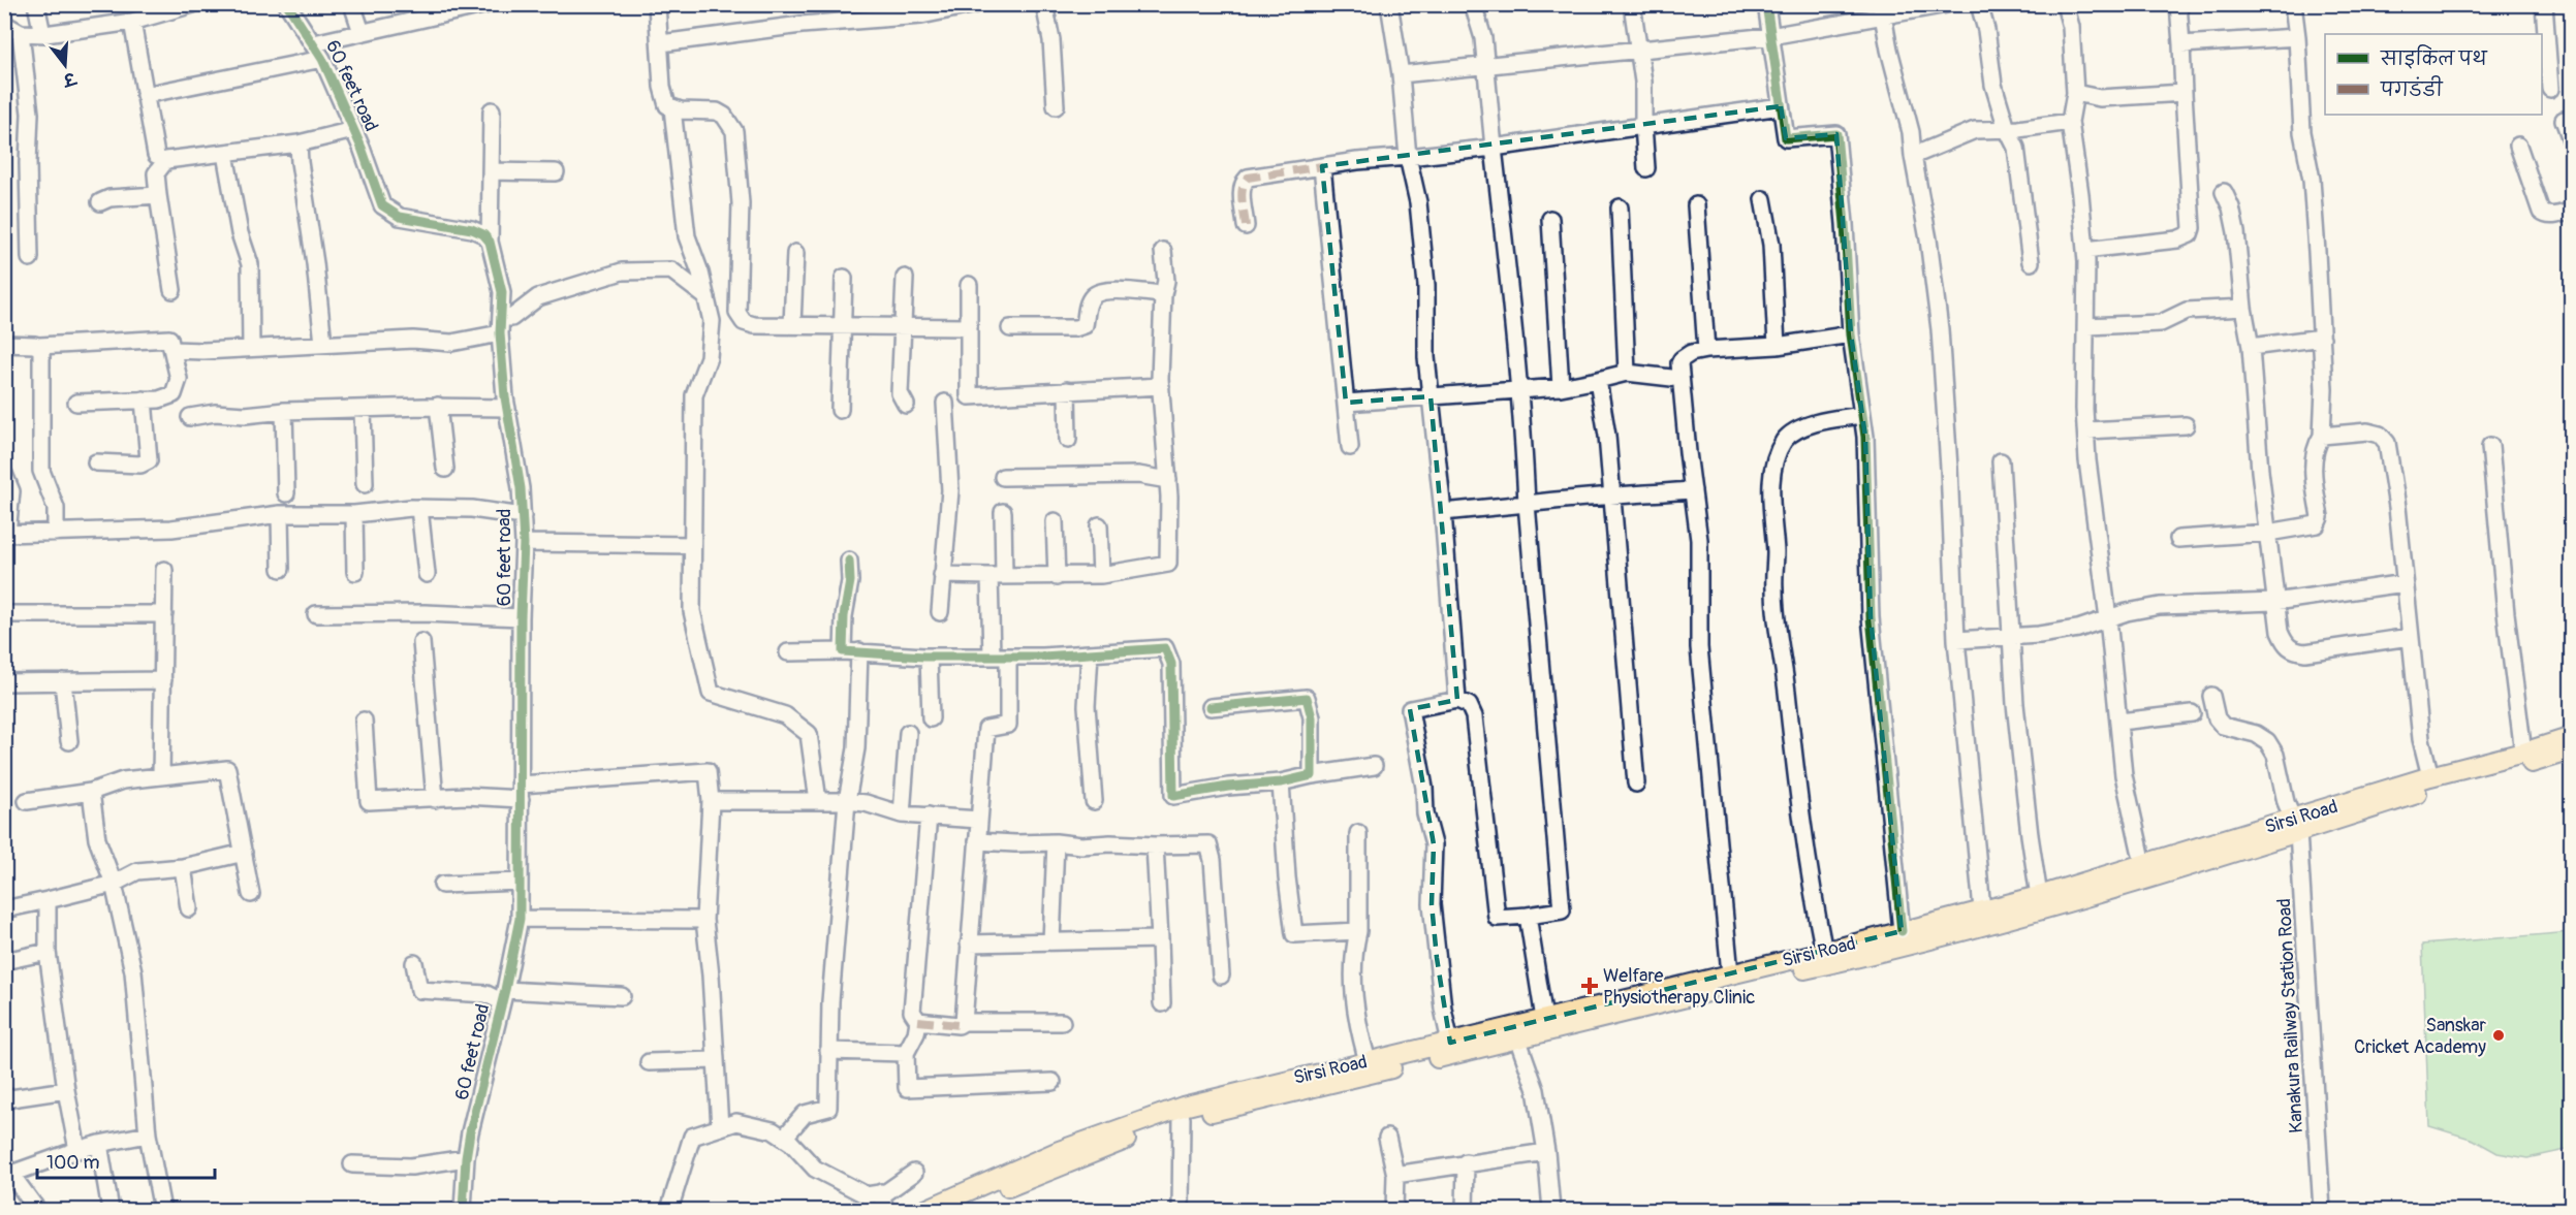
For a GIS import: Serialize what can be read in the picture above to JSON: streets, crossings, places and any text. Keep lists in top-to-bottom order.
{
  "streets": {
    "main road": ["Sirsi Road"],
    "street": ["60 feet road", "Kanakura Railway Station Road"]
  },
  "crossings": [
    ["Sirsi Road", "Kanakura Railway Station Road"]
  ],
  "places": {
    "health": ["Welfare Physiotherapy Clinic"],
    "other": ["Sanskar Cricket Academy"]
  },
  "legend": ["साइकिल पथ", "पगडंडी"],
  "scale_bar": "100 m",
  "north": "bottom"
}
